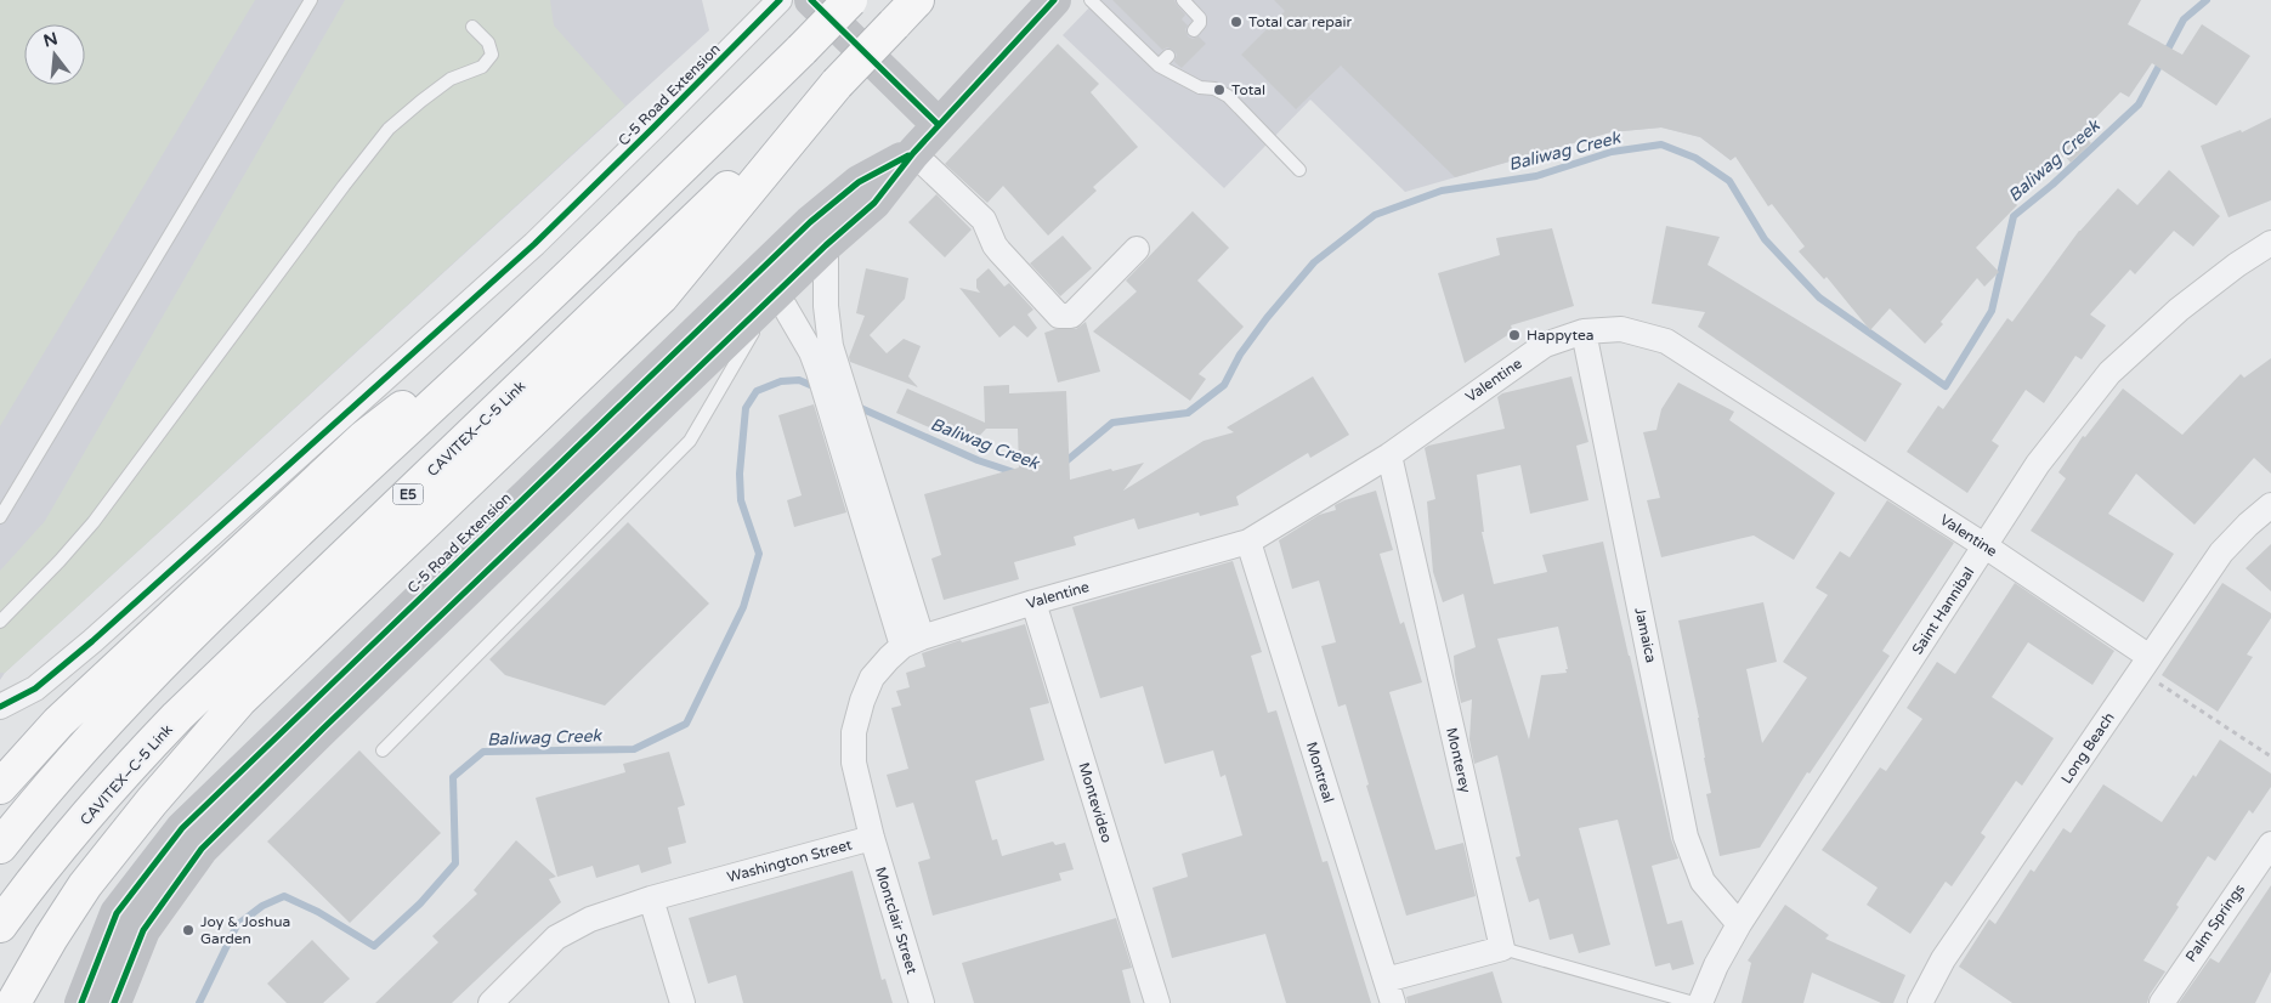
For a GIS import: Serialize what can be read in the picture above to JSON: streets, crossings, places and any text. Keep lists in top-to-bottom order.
{
  "streets": {
    "highway": ["CAVITEX–C-5 Link", "E5"],
    "main road": ["C-5 Road Extension"],
    "street": [
      "Valentine",
      "Saint Hannibal",
      "Jamaica",
      "Long Beach",
      "Monterey",
      "Montreal",
      "Montevideo",
      "Washington Street",
      "Montclair Street",
      "Palm Springs"
    ]
  },
  "crossings": [
    ["Valentine", "Saint Hannibal"],
    ["Valentine", "Jamaica"],
    ["Valentine", "Long Beach"],
    ["Valentine", "Monterey"],
    ["Valentine", "Montreal"],
    ["Valentine", "Montevideo"],
    ["Valentine", "Washington Street"],
    ["Saint Hannibal", "Jamaica"],
    ["Washington Street", "Montclair Street"]
  ],
  "water": ["Baliwag Creek"],
  "places": [
    "Total car repair",
    "Total",
    "Happytea",
    "Joy & Joshua Garden"
  ],
  "north": "top"
}
